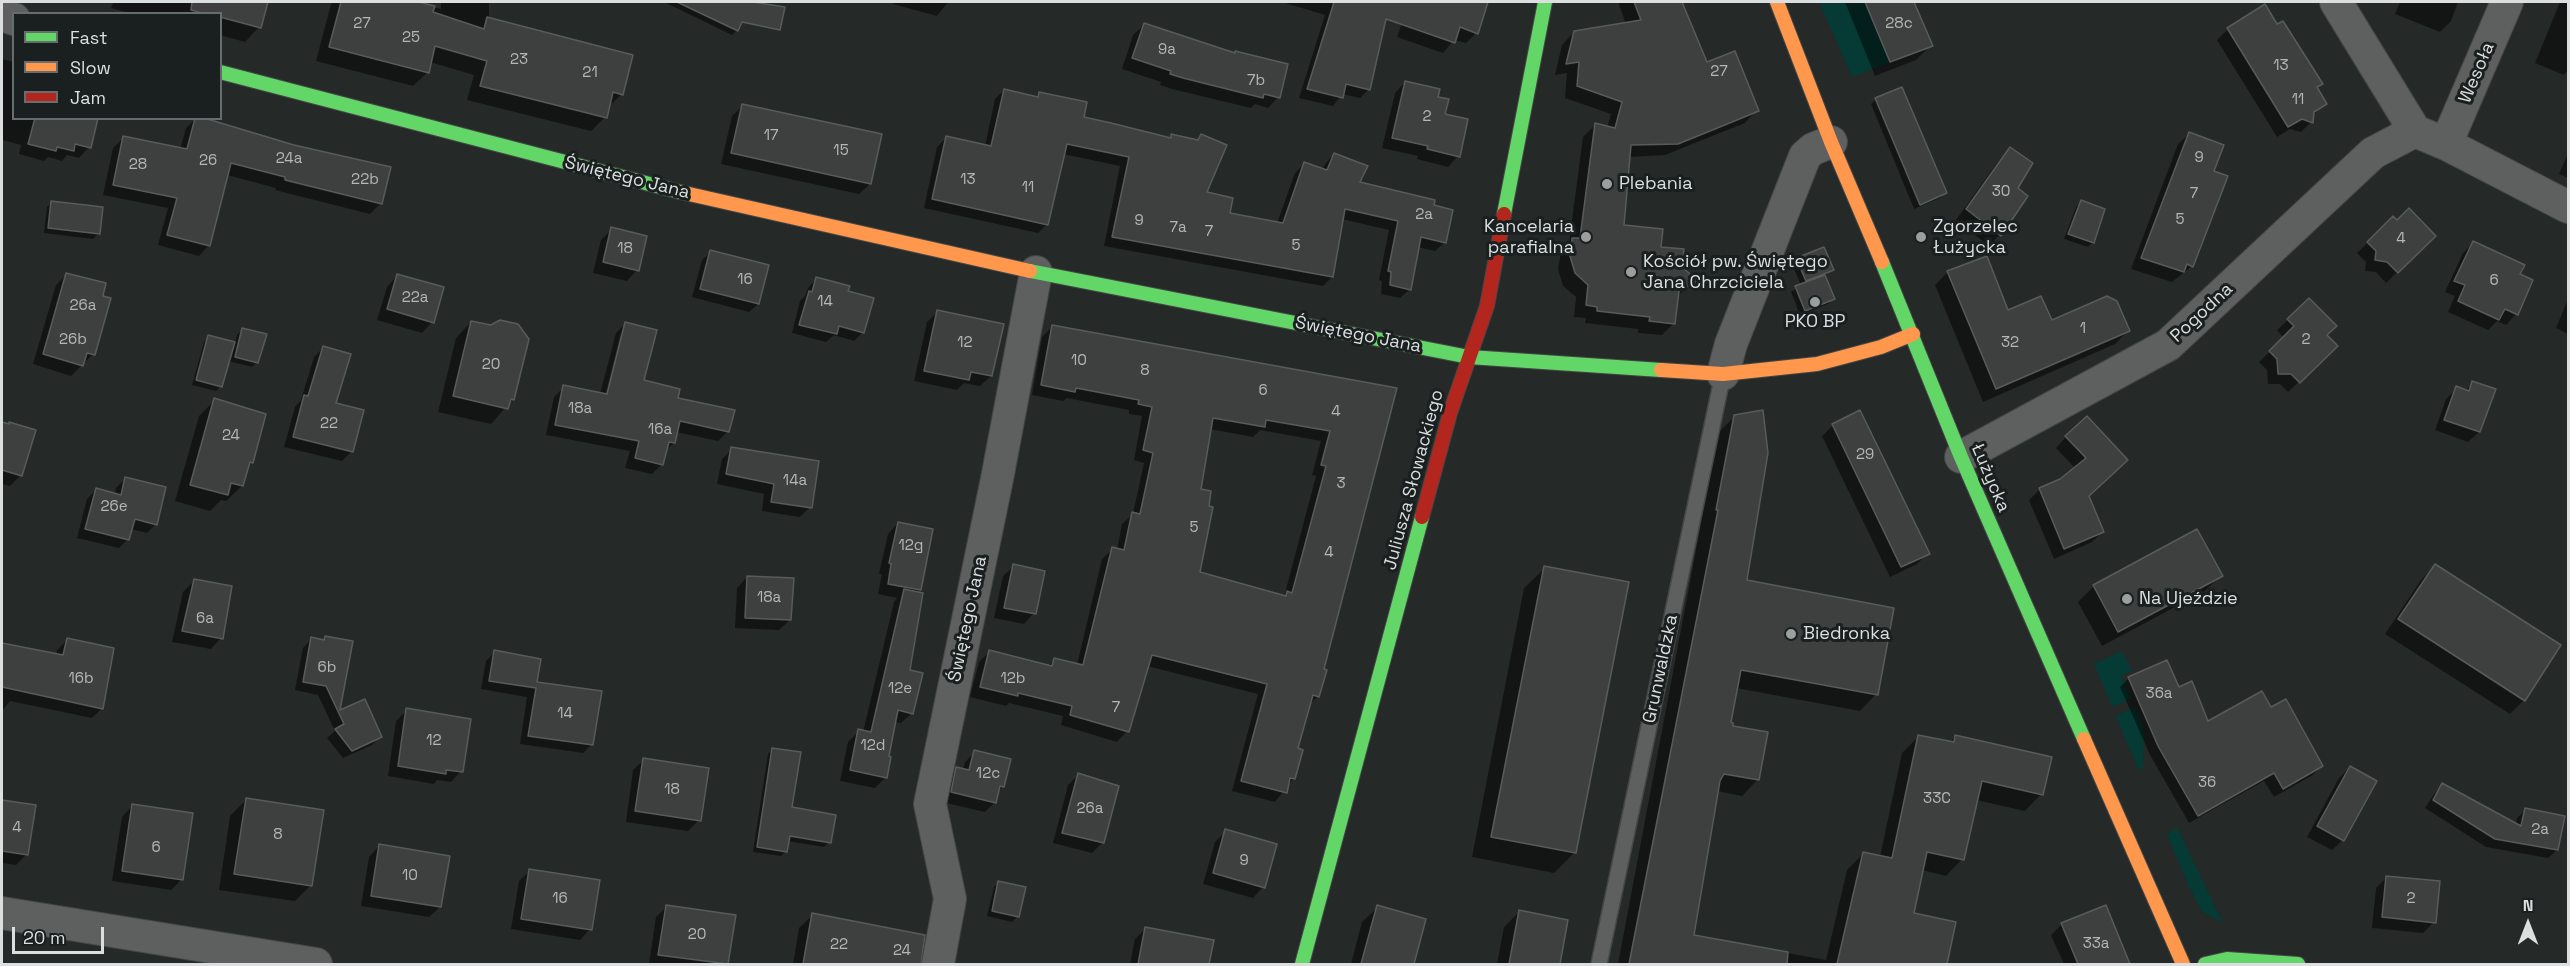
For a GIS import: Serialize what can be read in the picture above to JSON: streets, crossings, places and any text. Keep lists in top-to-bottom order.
{
  "streets": {
    "street": [
      "Wesoła",
      "Świętego Jana",
      "Pogodna",
      "Łużycka",
      "Juliusza Słowackiego",
      "Grunwaldzka"
    ]
  },
  "crossings": [
    ["Świętego Jana", "Juliusza Słowackiego"],
    ["Pogodna", "Łużycka"],
    ["Łużycka", "Grunwaldzka"]
  ],
  "places": [
    "Plebania",
    "Kancelaria parafialna",
    "Zgorzelec Łużycka",
    "Kościół pw. Świętego Jana Chrzciciela",
    "PKO BP",
    "Na Ujeździe",
    "Biedronka"
  ],
  "house_numbers": [
    "27",
    "28c",
    "25",
    "9a",
    "23",
    "13",
    "27",
    "21",
    "7b",
    "11",
    "2",
    "17",
    "15",
    "9",
    "24a",
    "26",
    "28",
    "22b",
    "13",
    "11",
    "30",
    "7",
    "2a",
    "5",
    "9",
    "7a",
    "7",
    "4",
    "5",
    "18",
    "16",
    "6",
    "22a",
    "14",
    "26a",
    "1",
    "26b",
    "2",
    "12",
    "32",
    "10",
    "20",
    "8",
    "6",
    "18a",
    "4",
    "22",
    "16a",
    "24",
    "29",
    "14a",
    "3",
    "26e",
    "5",
    "12g",
    "4",
    "18a",
    "6a",
    "6b",
    "16b",
    "12b",
    "12e",
    "36a",
    "7",
    "14",
    "12",
    "12d",
    "12c",
    "36",
    "18",
    "33C",
    "26a",
    "4",
    "2a",
    "8",
    "6",
    "9",
    "10",
    "16",
    "2",
    "20",
    "33a",
    "22",
    "24"
  ],
  "legend": ["Fast", "Slow", "Jam"],
  "scale_bar": "20 m",
  "north": "top"
}
